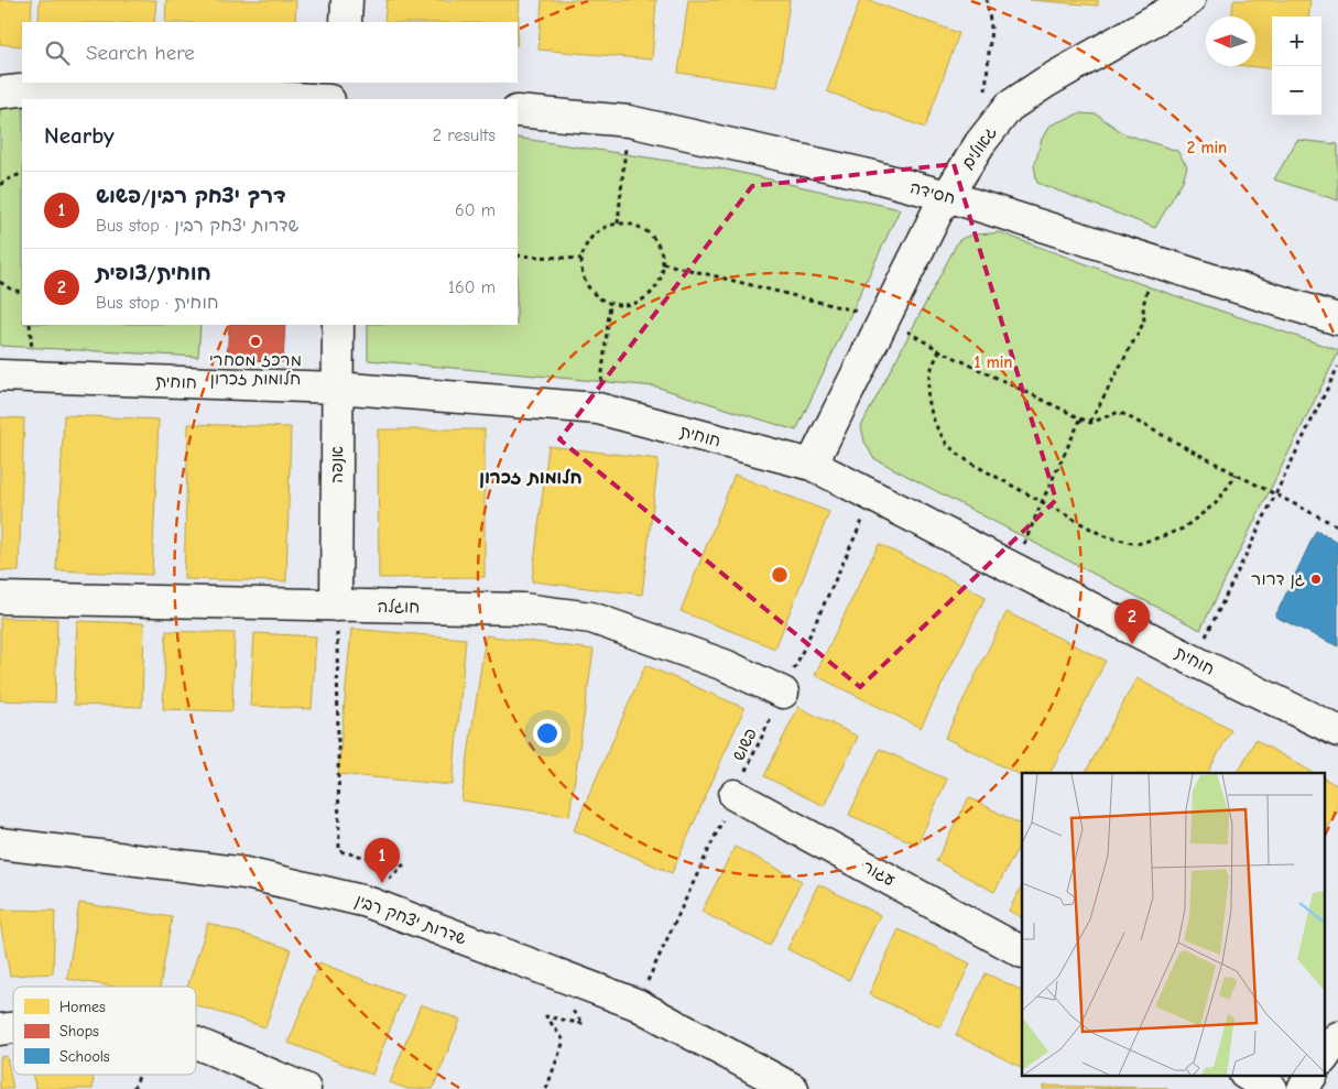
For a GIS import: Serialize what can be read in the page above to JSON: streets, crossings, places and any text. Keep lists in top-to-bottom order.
{
  "streets": {
    "street": [
      "גאולים",
      "חסידה",
      "חוחית",
      "אנפה",
      "חוגלה",
      "עגור",
      "שדרות יצחק רבין"
    ],
    "path": ["פשוש"]
  },
  "crossings": [
    ["גאולים", "חסידה"],
    ["גאולים", "חוחית"],
    ["חוחית", "אנפה"],
    ["חוחית", "פשוש"],
    ["אנפה", "חוגלה"],
    ["חוגלה", "פשוש"],
    ["פשוש", "עגור"],
    ["פשוש", "שדרות יצחק רבין"]
  ],
  "districts": ["חלומות זכרון"],
  "places": ["מרכז מסחרי חלומות זכרון", "גן דרור"],
  "legend": ["Homes", "Shops", "Schools"],
  "north": "left",
  "page": {
    "map_buttons": ["+", "−"],
    "search": "Search here",
    "heading": ["Nearby", "2 results"],
    "list": [
      {
        "mark": "1",
        "name": "דרך יצחק רבין/פשוש",
        "note": "Bus stop · שדרות יצחק רבין",
        "value": "60 m"
      },
      {
        "mark": "2",
        "name": "חוחית/צופית",
        "note": "Bus stop · חוחית",
        "value": "160 m"
      }
    ],
    "pins": ["2", "1"]
  },
  "rings": ["2 min", "1 min"]
}
